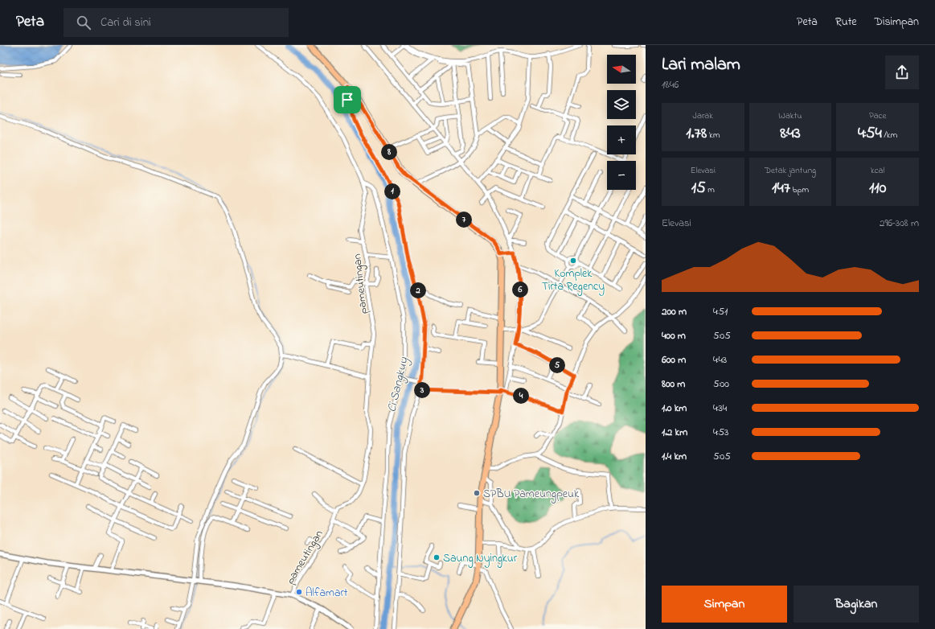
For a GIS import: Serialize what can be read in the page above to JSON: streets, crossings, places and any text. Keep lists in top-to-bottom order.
{
  "streets": {
    "street": ["pameutingan"]
  },
  "water": ["Ci Sangkuy"],
  "places": [
    "Komplek Tirta Regency",
    "SPBU Pameungpeuk",
    "Saung Nyingkur",
    "Alfamart"
  ],
  "north": "left",
  "page": {
    "header": "Peta",
    "search": "Cari di sini",
    "nav": ["Peta", "Rute", "Disimpan"],
    "heading": ["Lari malam", "18:46"],
    "map_buttons": ["+", "−"],
    "stats": [
      ["Jarak", "1.78 km"],
      ["Waktu", "8:43"],
      ["Pace", "4:54 /km"],
      ["Elevasi", "15 m"],
      ["Detak jantung", "147 bpm"],
      ["kcal", "110"]
    ],
    "pins": [
      "8",
      "1",
      "7",
      "6",
      "2",
      "5",
      "3",
      "4"
    ],
    "chart": ["Elevasi", "296–308 m"],
    "list": [
      {
        "name": "200 m",
        "note": "4:51"
      },
      {
        "name": "400 m",
        "note": "5:05"
      },
      {
        "name": "600 m",
        "note": "4:43"
      },
      {
        "name": "800 m",
        "note": "5:00"
      },
      {
        "name": "1.0 km",
        "note": "4:34"
      },
      {
        "name": "1.2 km",
        "note": "4:53"
      },
      {
        "name": "1.4 km",
        "note": "5:05"
      }
    ],
    "buttons": ["Simpan", "Bagikan"]
  }
}
